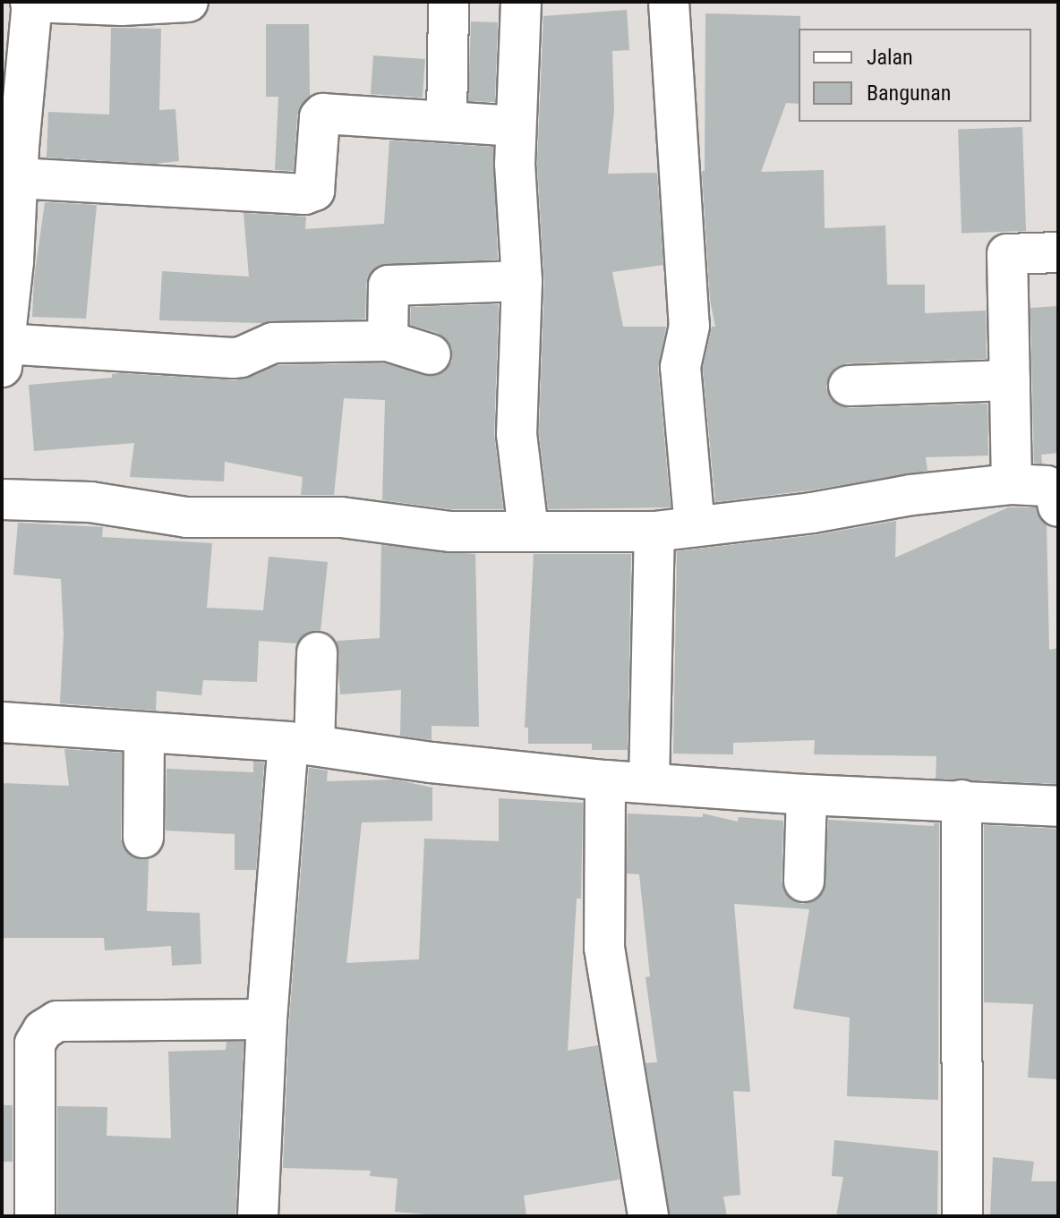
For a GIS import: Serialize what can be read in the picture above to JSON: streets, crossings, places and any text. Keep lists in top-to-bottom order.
{
  "legend": ["Jalan", "Bangunan"]
}
